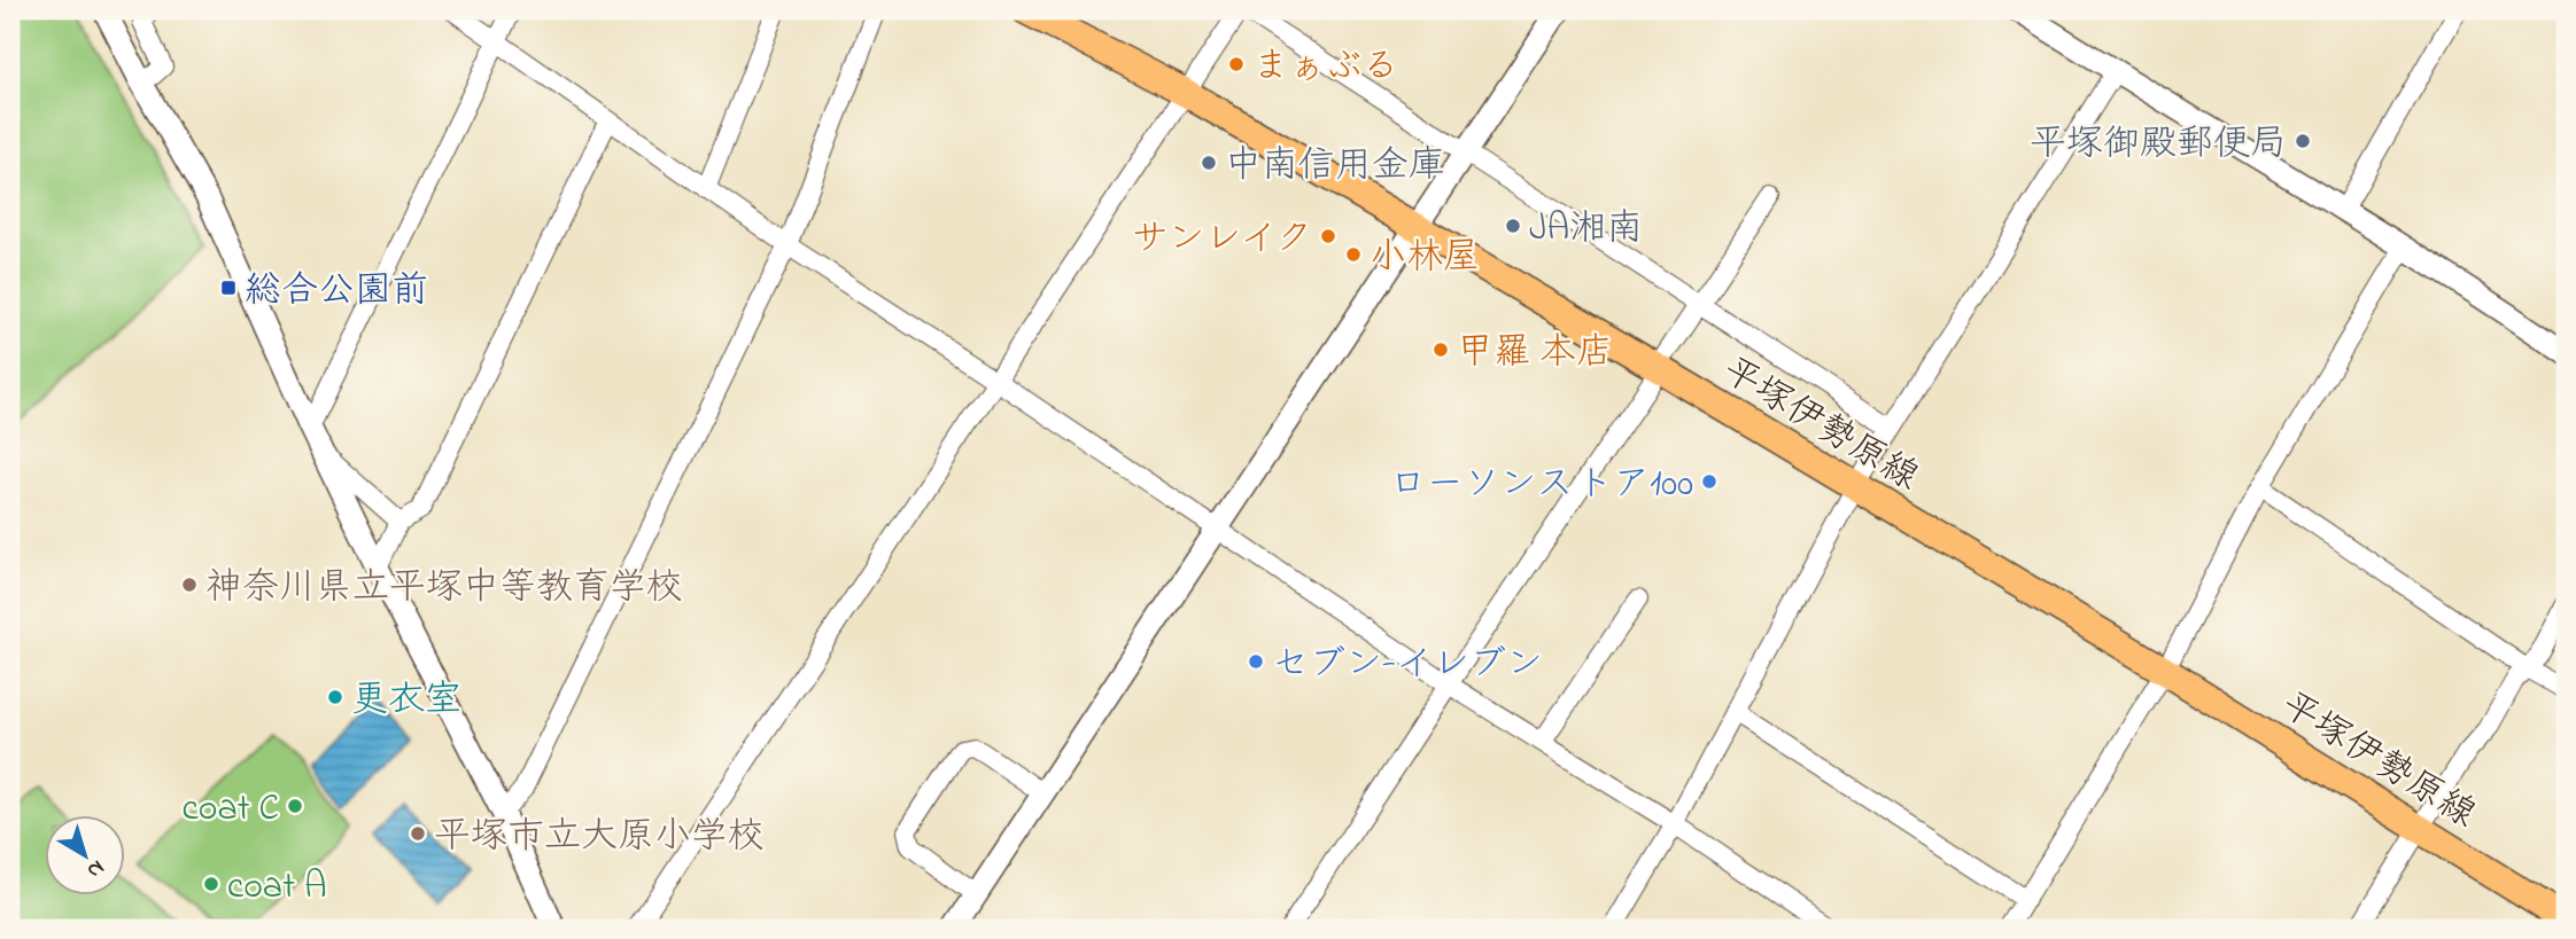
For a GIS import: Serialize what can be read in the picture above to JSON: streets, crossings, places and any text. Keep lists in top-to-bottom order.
{
  "streets": {
    "main road": ["平塚伊勢原線"]
  },
  "places": {
    "other": [
      "まぁぶる",
      "平塚御殿郵便局",
      "中南信用金庫",
      "JA湘南",
      "サンレイク",
      "小林屋",
      "甲羅 本店",
      "ローソンストア100",
      "神奈川県立平塚中等教育学校",
      "セブン-イレブン",
      "更衣室",
      "coat C",
      "平塚市立大原小学校",
      "coat A"
    ],
    "transit": ["総合公園前"]
  },
  "north": "bottom right"
}
